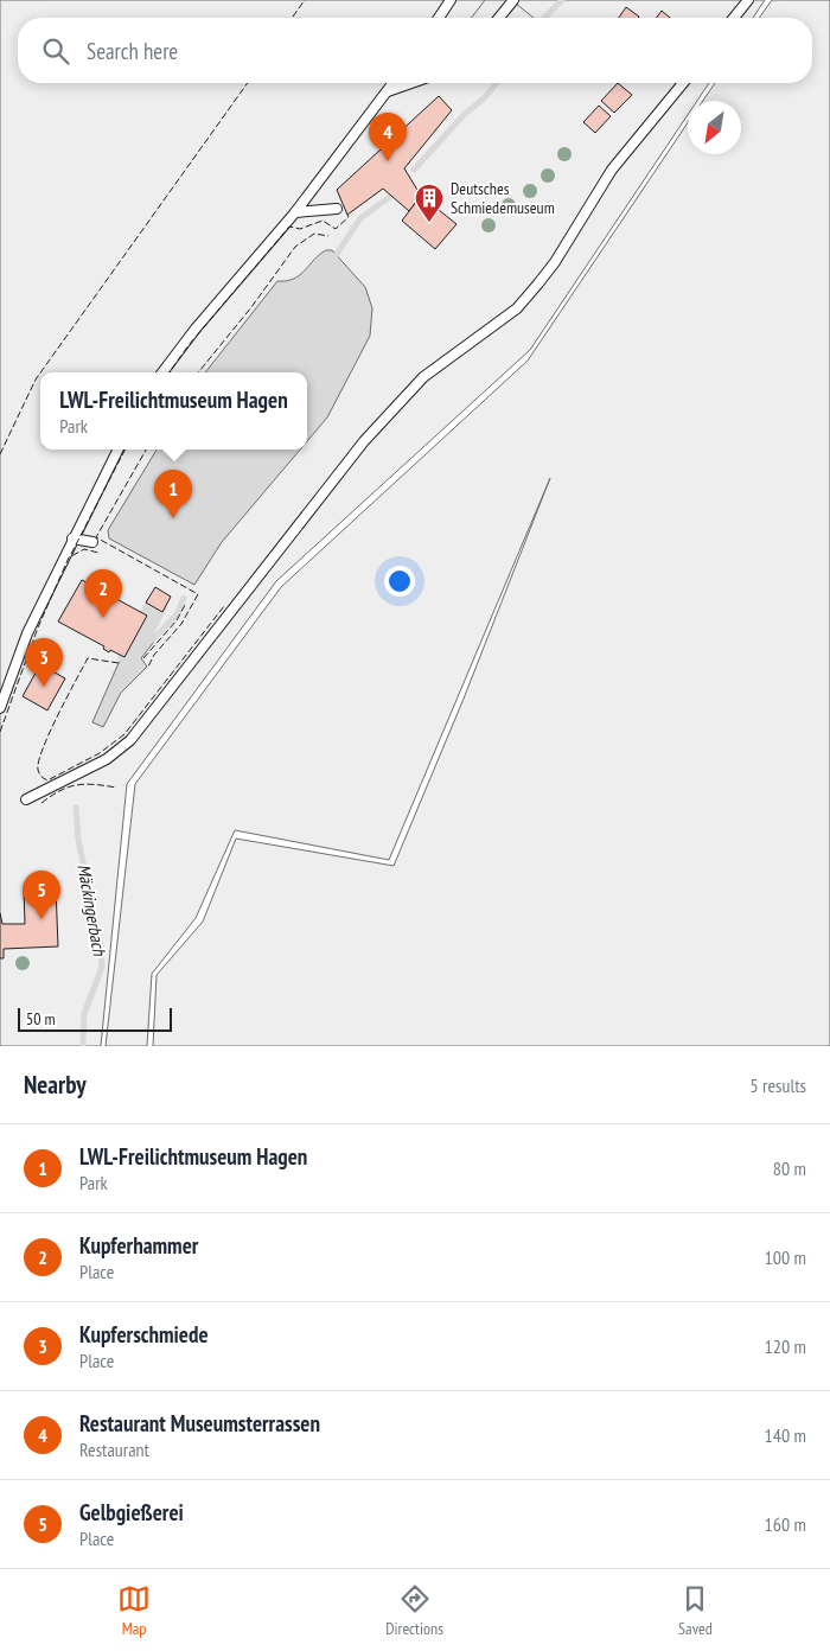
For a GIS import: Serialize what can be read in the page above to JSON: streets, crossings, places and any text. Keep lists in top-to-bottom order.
{
  "water": ["Mäckingerbach"],
  "places": {
    "building": ["Deutsches Schmiedemuseum"]
  },
  "scale_bar": "50 m",
  "north": "bottom left",
  "page": {
    "search": "Search here",
    "pins": [
      "4",
      "1",
      "2",
      "3",
      "5"
    ],
    "popup": ["LWL-Freilichtmuseum Hagen", "Park"],
    "scale": "50 m",
    "heading": ["Nearby", "5 results"],
    "list": [
      {
        "mark": "1",
        "name": "LWL-Freilichtmuseum Hagen",
        "note": "Park",
        "value": "80 m"
      },
      {
        "mark": "2",
        "name": "Kupferhammer",
        "note": "Place",
        "value": "100 m"
      },
      {
        "mark": "3",
        "name": "Kupferschmiede",
        "note": "Place",
        "value": "120 m"
      },
      {
        "mark": "4",
        "name": "Restaurant Museumsterrassen",
        "note": "Restaurant",
        "value": "140 m"
      },
      {
        "mark": "5",
        "name": "Gelbgießerei",
        "note": "Place",
        "value": "160 m"
      }
    ],
    "nav": ["Map", "Directions", "Saved"]
  }
}
